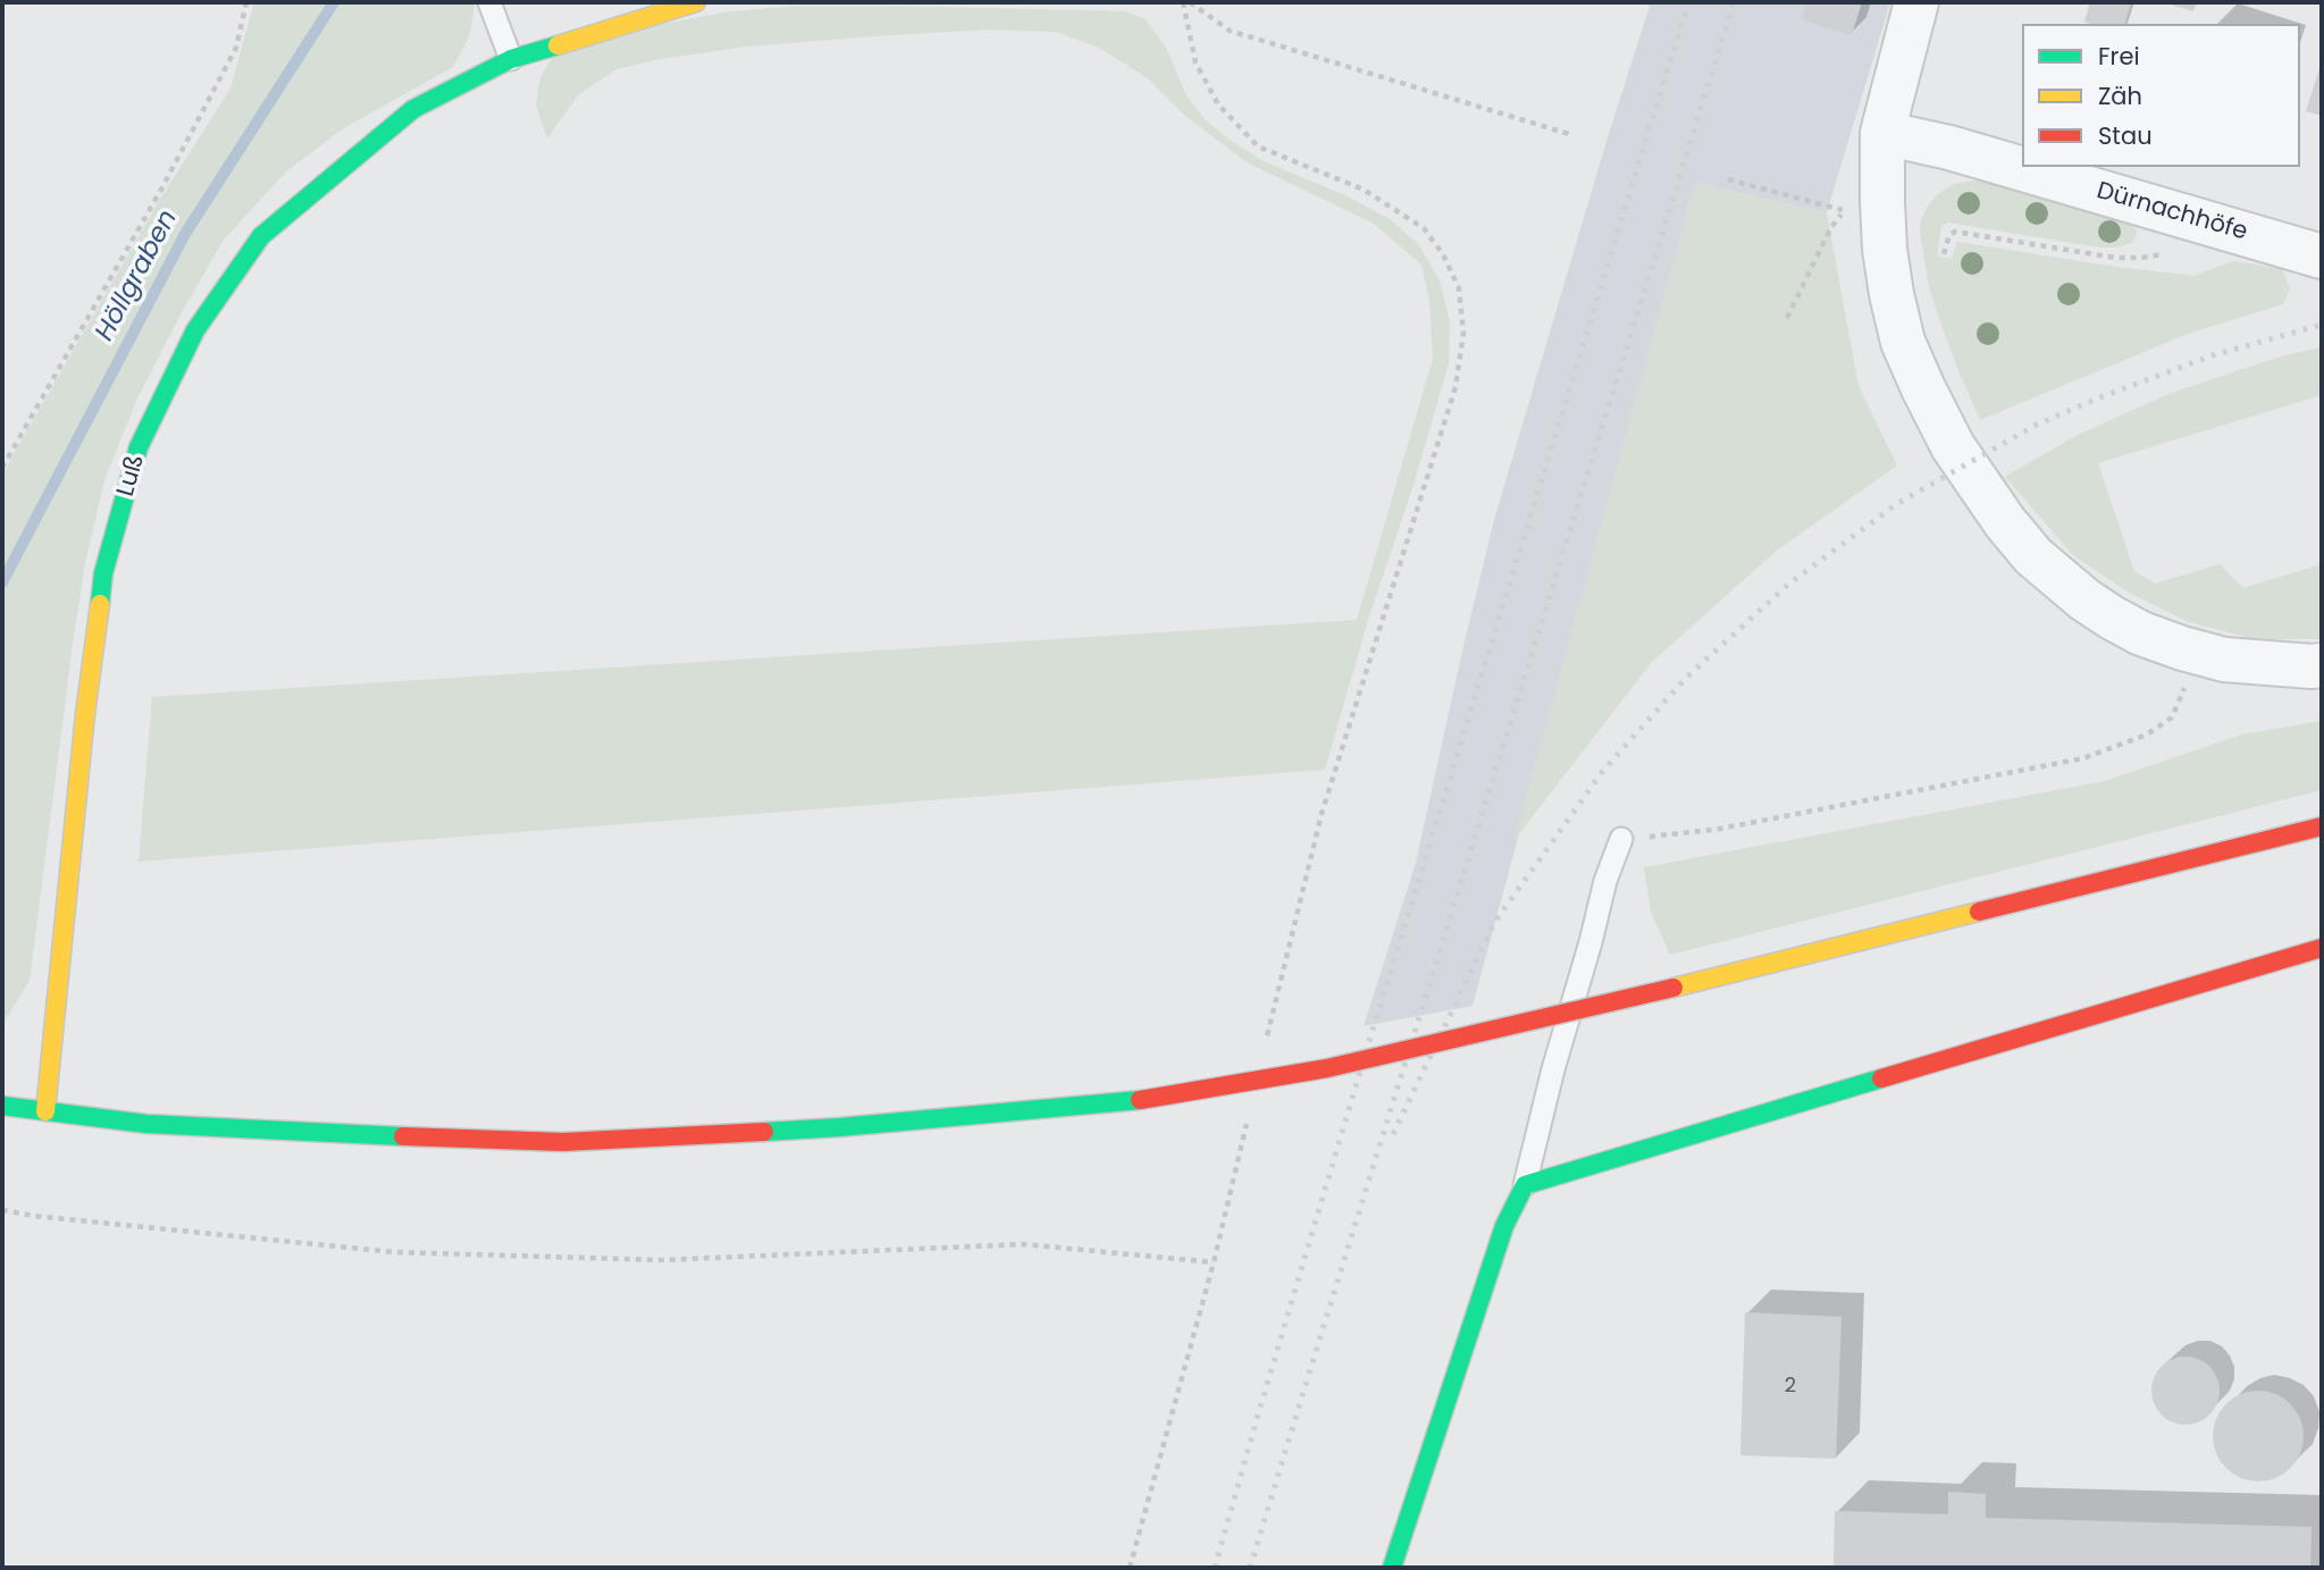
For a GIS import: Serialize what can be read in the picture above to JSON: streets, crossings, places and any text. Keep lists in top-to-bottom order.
{
  "streets": {
    "street": ["Dürnachhöfe", "Luß"]
  },
  "water": ["Höllgraben"],
  "house_numbers": ["2"],
  "legend": ["Frei", "Zäh", "Stau"]
}
